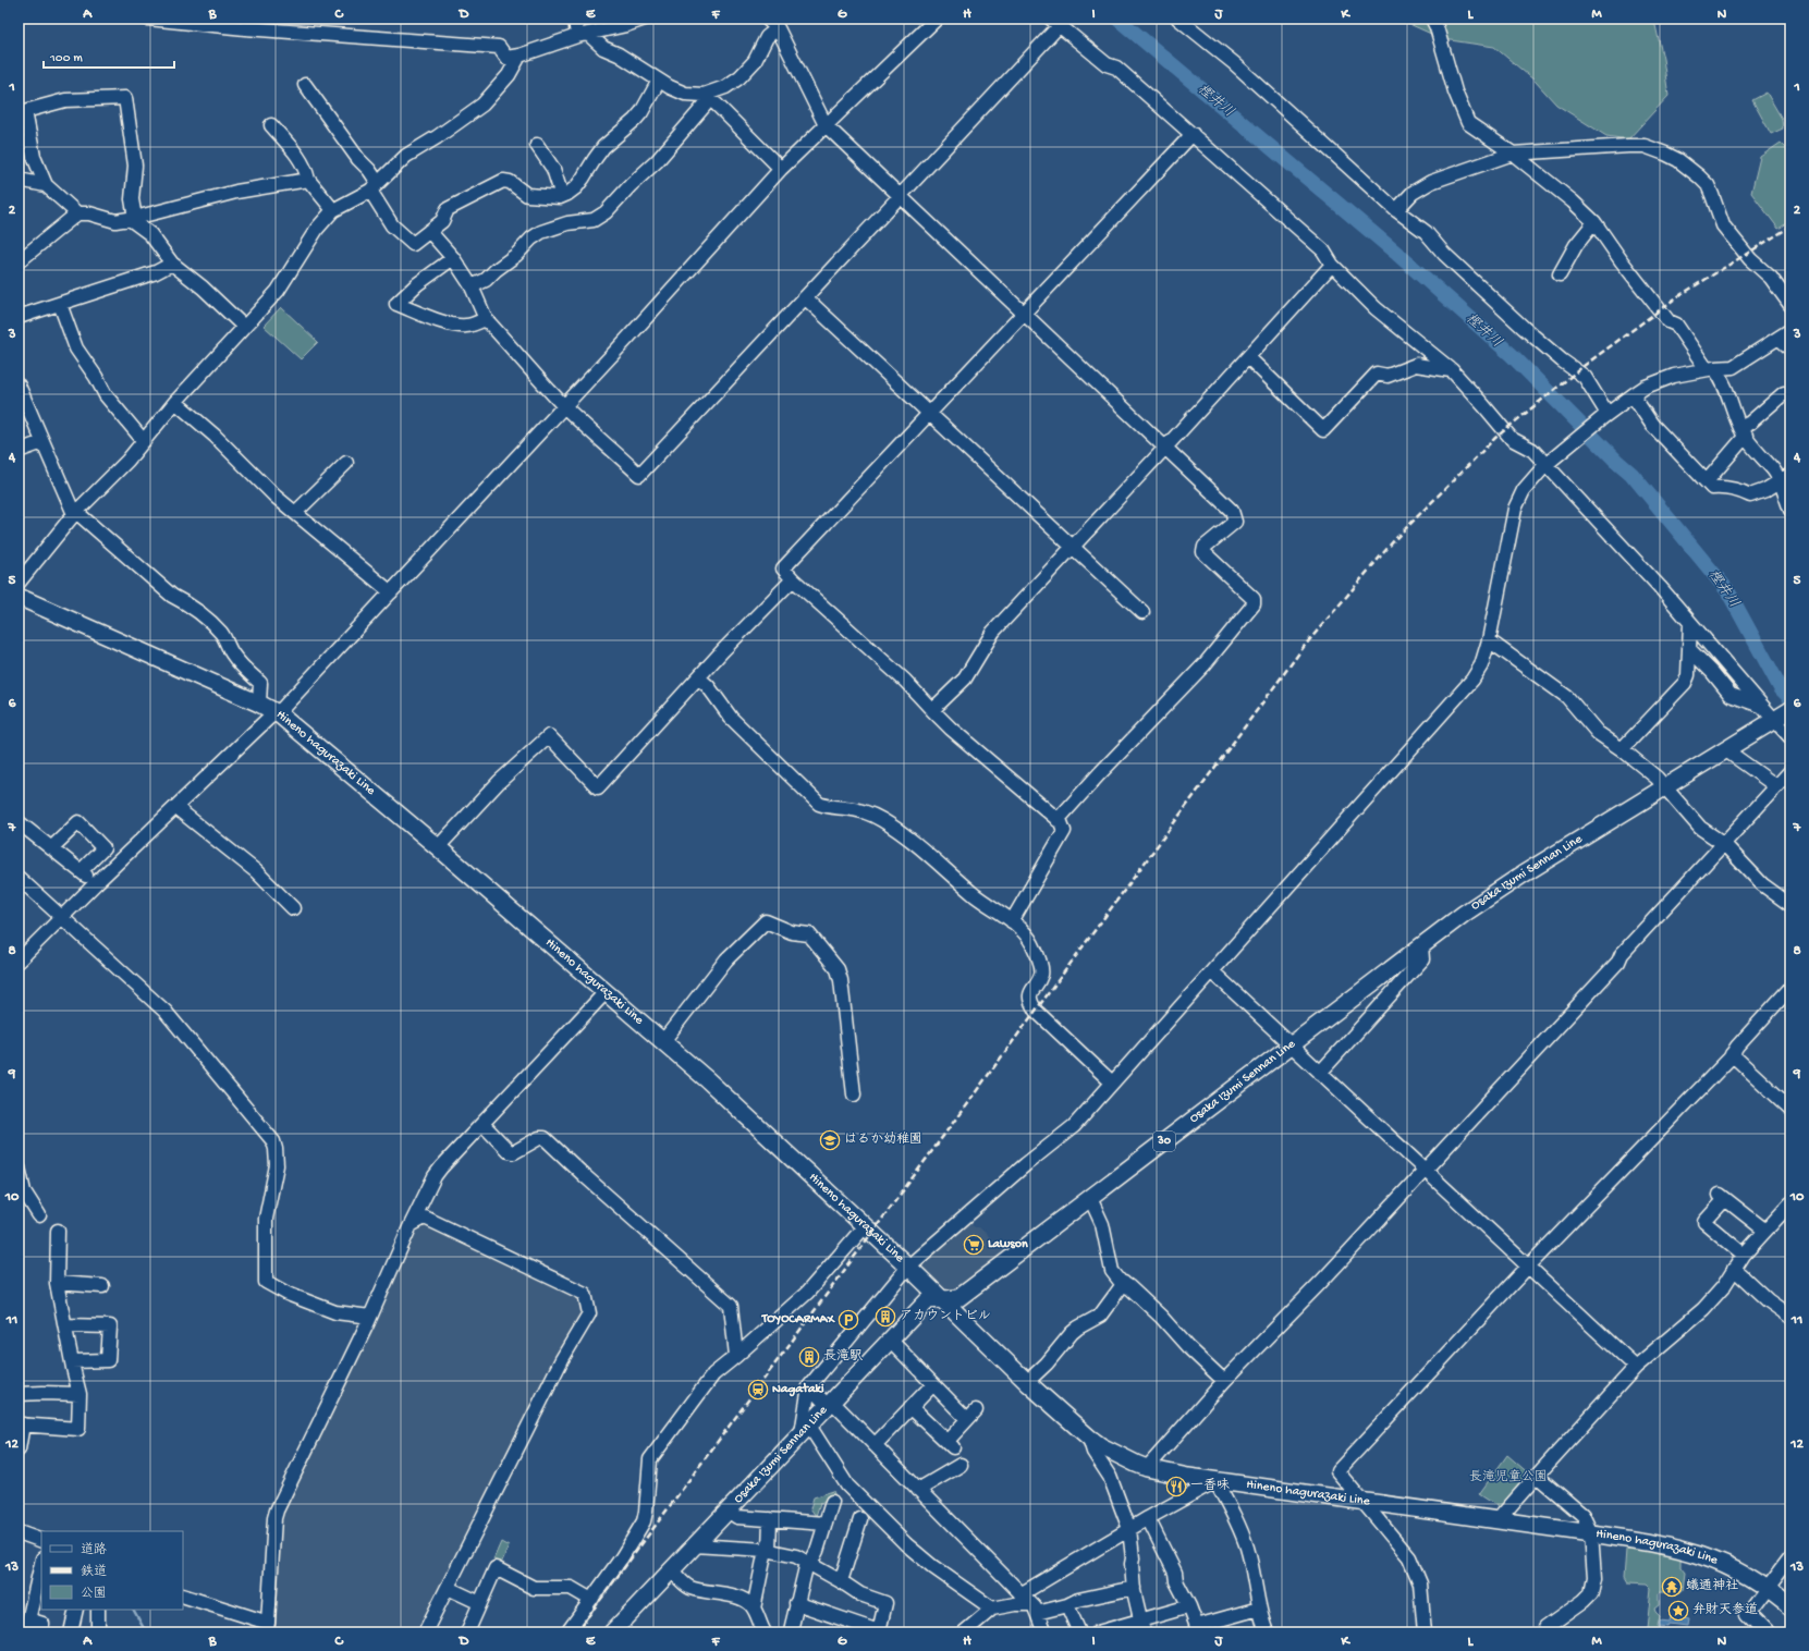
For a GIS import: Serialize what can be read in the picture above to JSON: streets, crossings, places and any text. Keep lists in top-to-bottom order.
{
  "streets": {
    "main road": ["Hineno hagurazaki Line", "Osaka Izumi Sennan Line", "30"]
  },
  "crossings": [
    ["Hineno hagurazaki Line", "Osaka Izumi Sennan Line"]
  ],
  "water": ["樫井川"],
  "parks": ["長滝児童公園"],
  "places": {
    "school or university": ["はるか幼稚園"],
    "supermarket": ["Lawson"],
    "building": ["アカウントビル", "長滝駅"],
    "parking": ["TOYOCARMAX"],
    "station": ["Nagataki"],
    "restaurant": ["一香味"],
    "temple": ["蟻通神社"],
    "place": ["弁財天参道"]
  },
  "legend": ["道路", "鉄道", "公園"],
  "scale_bar": "100 m",
  "grid": {
    "columns": [
      "A",
      "B",
      "C",
      "D",
      "E",
      "F",
      "G",
      "H",
      "I",
      "J",
      "K",
      "L",
      "M",
      "N"
    ],
    "rows": [
      "1",
      "2",
      "3",
      "4",
      "5",
      "6",
      "7",
      "8",
      "9",
      "10",
      "11",
      "12",
      "13"
    ]
  }
}
